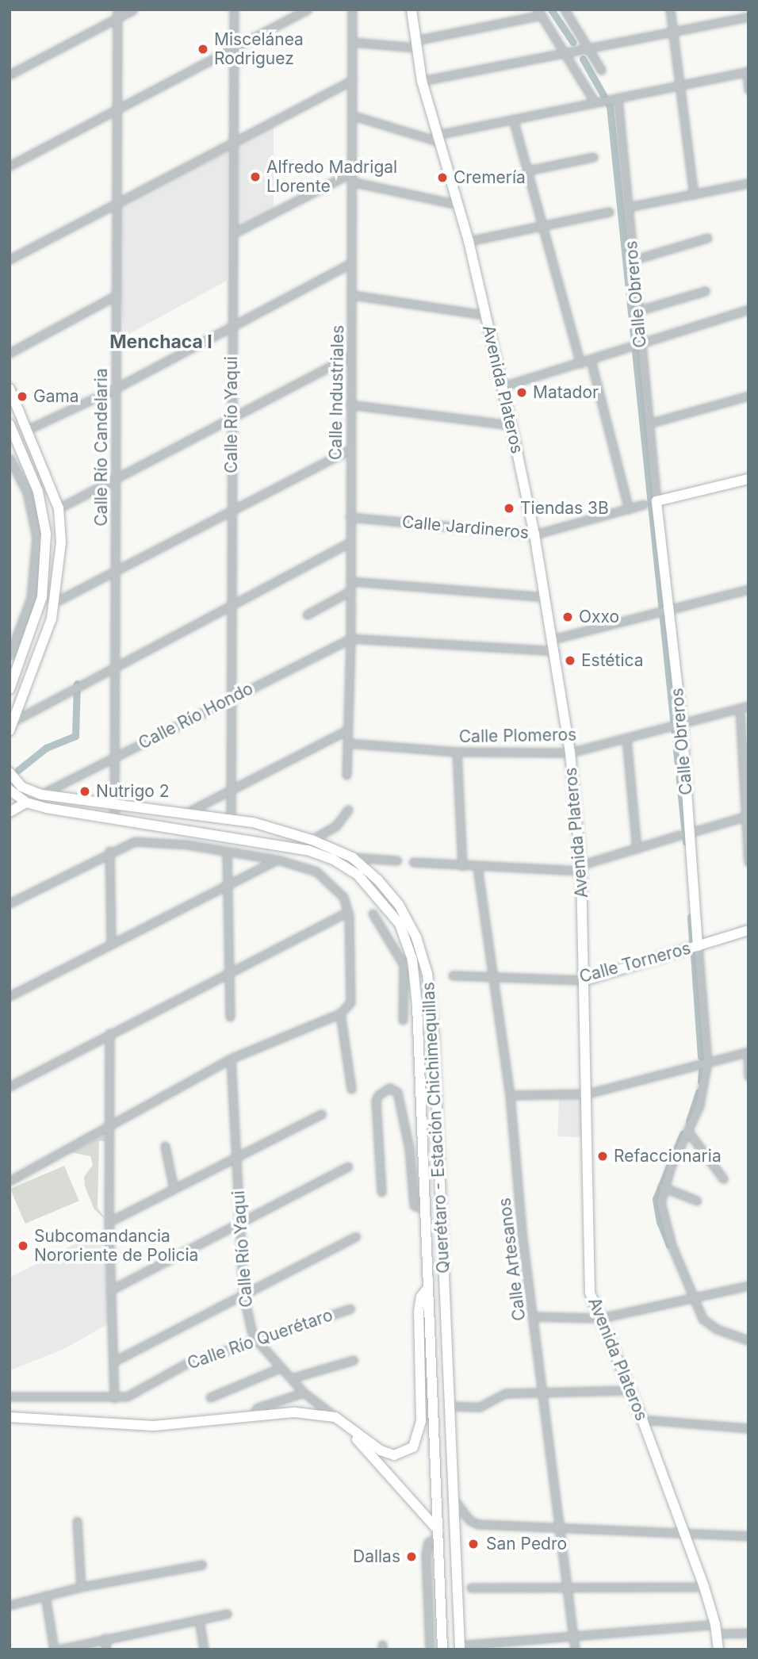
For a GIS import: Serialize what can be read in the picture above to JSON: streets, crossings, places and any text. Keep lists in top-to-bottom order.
{
  "streets": {
    "main road": [
      "Calle Obreros",
      "Avenida Plateros",
      "Calle Río Yaqui",
      "Calle Torneros",
      "Querétaro - Estación Chichimequillas"
    ],
    "street": [
      "Calle Industriales",
      "Calle Río Candelaria",
      "Calle Jardineros",
      "Calle Río Hondo",
      "Calle Plomeros",
      "Calle Artesanos",
      "Calle Río Querétaro"
    ]
  },
  "crossings": [
    ["Calle Obreros", "Calle Plomeros"],
    ["Calle Obreros", "Calle Torneros"],
    ["Avenida Plateros", "Calle Jardineros"],
    ["Avenida Plateros", "Calle Plomeros"],
    ["Avenida Plateros", "Calle Torneros"],
    ["Calle Industriales", "Calle Jardineros"],
    ["Calle Industriales", "Calle Río Hondo"],
    ["Calle Industriales", "Calle Plomeros"],
    ["Calle Río Yaqui", "Calle Río Hondo"],
    ["Calle Río Yaqui", "Querétaro - Estación Chichimequillas"],
    ["Calle Río Yaqui", "Calle Río Querétaro"],
    ["Calle Río Candelaria", "Calle Río Hondo"],
    ["Calle Río Candelaria", "Querétaro - Estación Chichimequillas"],
    ["Calle Río Hondo", "Querétaro - Estación Chichimequillas"],
    ["Calle Torneros", "Calle Artesanos"]
  ],
  "districts": ["Menchaca I"],
  "places": [
    "Miscelánea Rodriguez",
    "Alfredo Madrigal Llorente",
    "Cremería",
    "Matador",
    "Gama",
    "Tiendas 3B",
    "Oxxo",
    "Estética",
    "Nutrigo 2",
    "Refaccionaria",
    "Subcomandancia Nororiente de Policia",
    "San Pedro",
    "Dallas"
  ]
}
